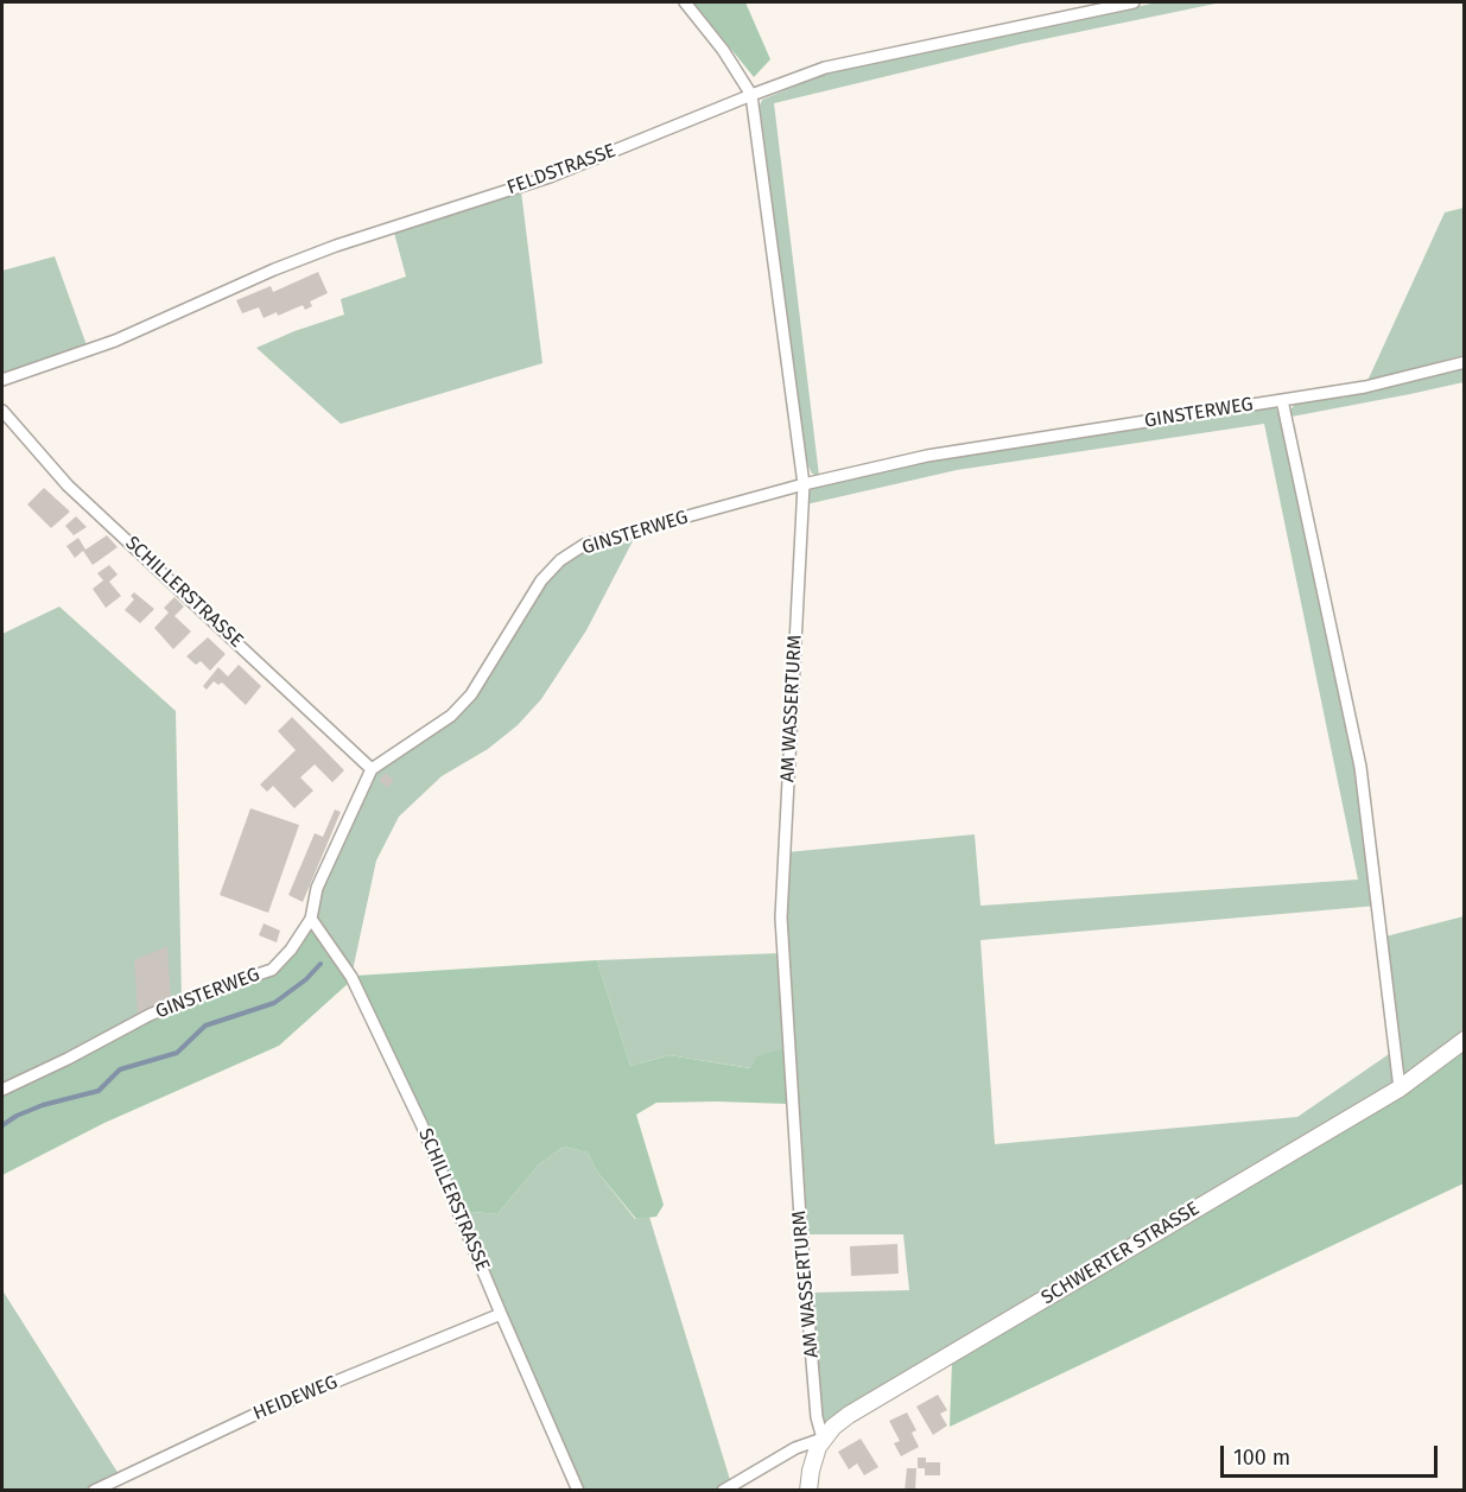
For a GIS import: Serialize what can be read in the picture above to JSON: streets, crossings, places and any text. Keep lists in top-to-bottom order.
{
  "streets": {
    "main road": ["SCHWERTER STRASSE"],
    "street": [
      "FELDSTRASSE",
      "GINSTERWEG",
      "SCHILLERSTRASSE",
      "AM WASSERTURM",
      "HEIDEWEG"
    ]
  },
  "crossings": [
    ["FELDSTRASSE", "AM WASSERTURM"],
    ["GINSTERWEG", "SCHILLERSTRASSE"],
    ["GINSTERWEG", "AM WASSERTURM"],
    ["SCHILLERSTRASSE", "HEIDEWEG"],
    ["AM WASSERTURM", "SCHWERTER STRASSE"]
  ],
  "scale_bar": "100 m"
}
